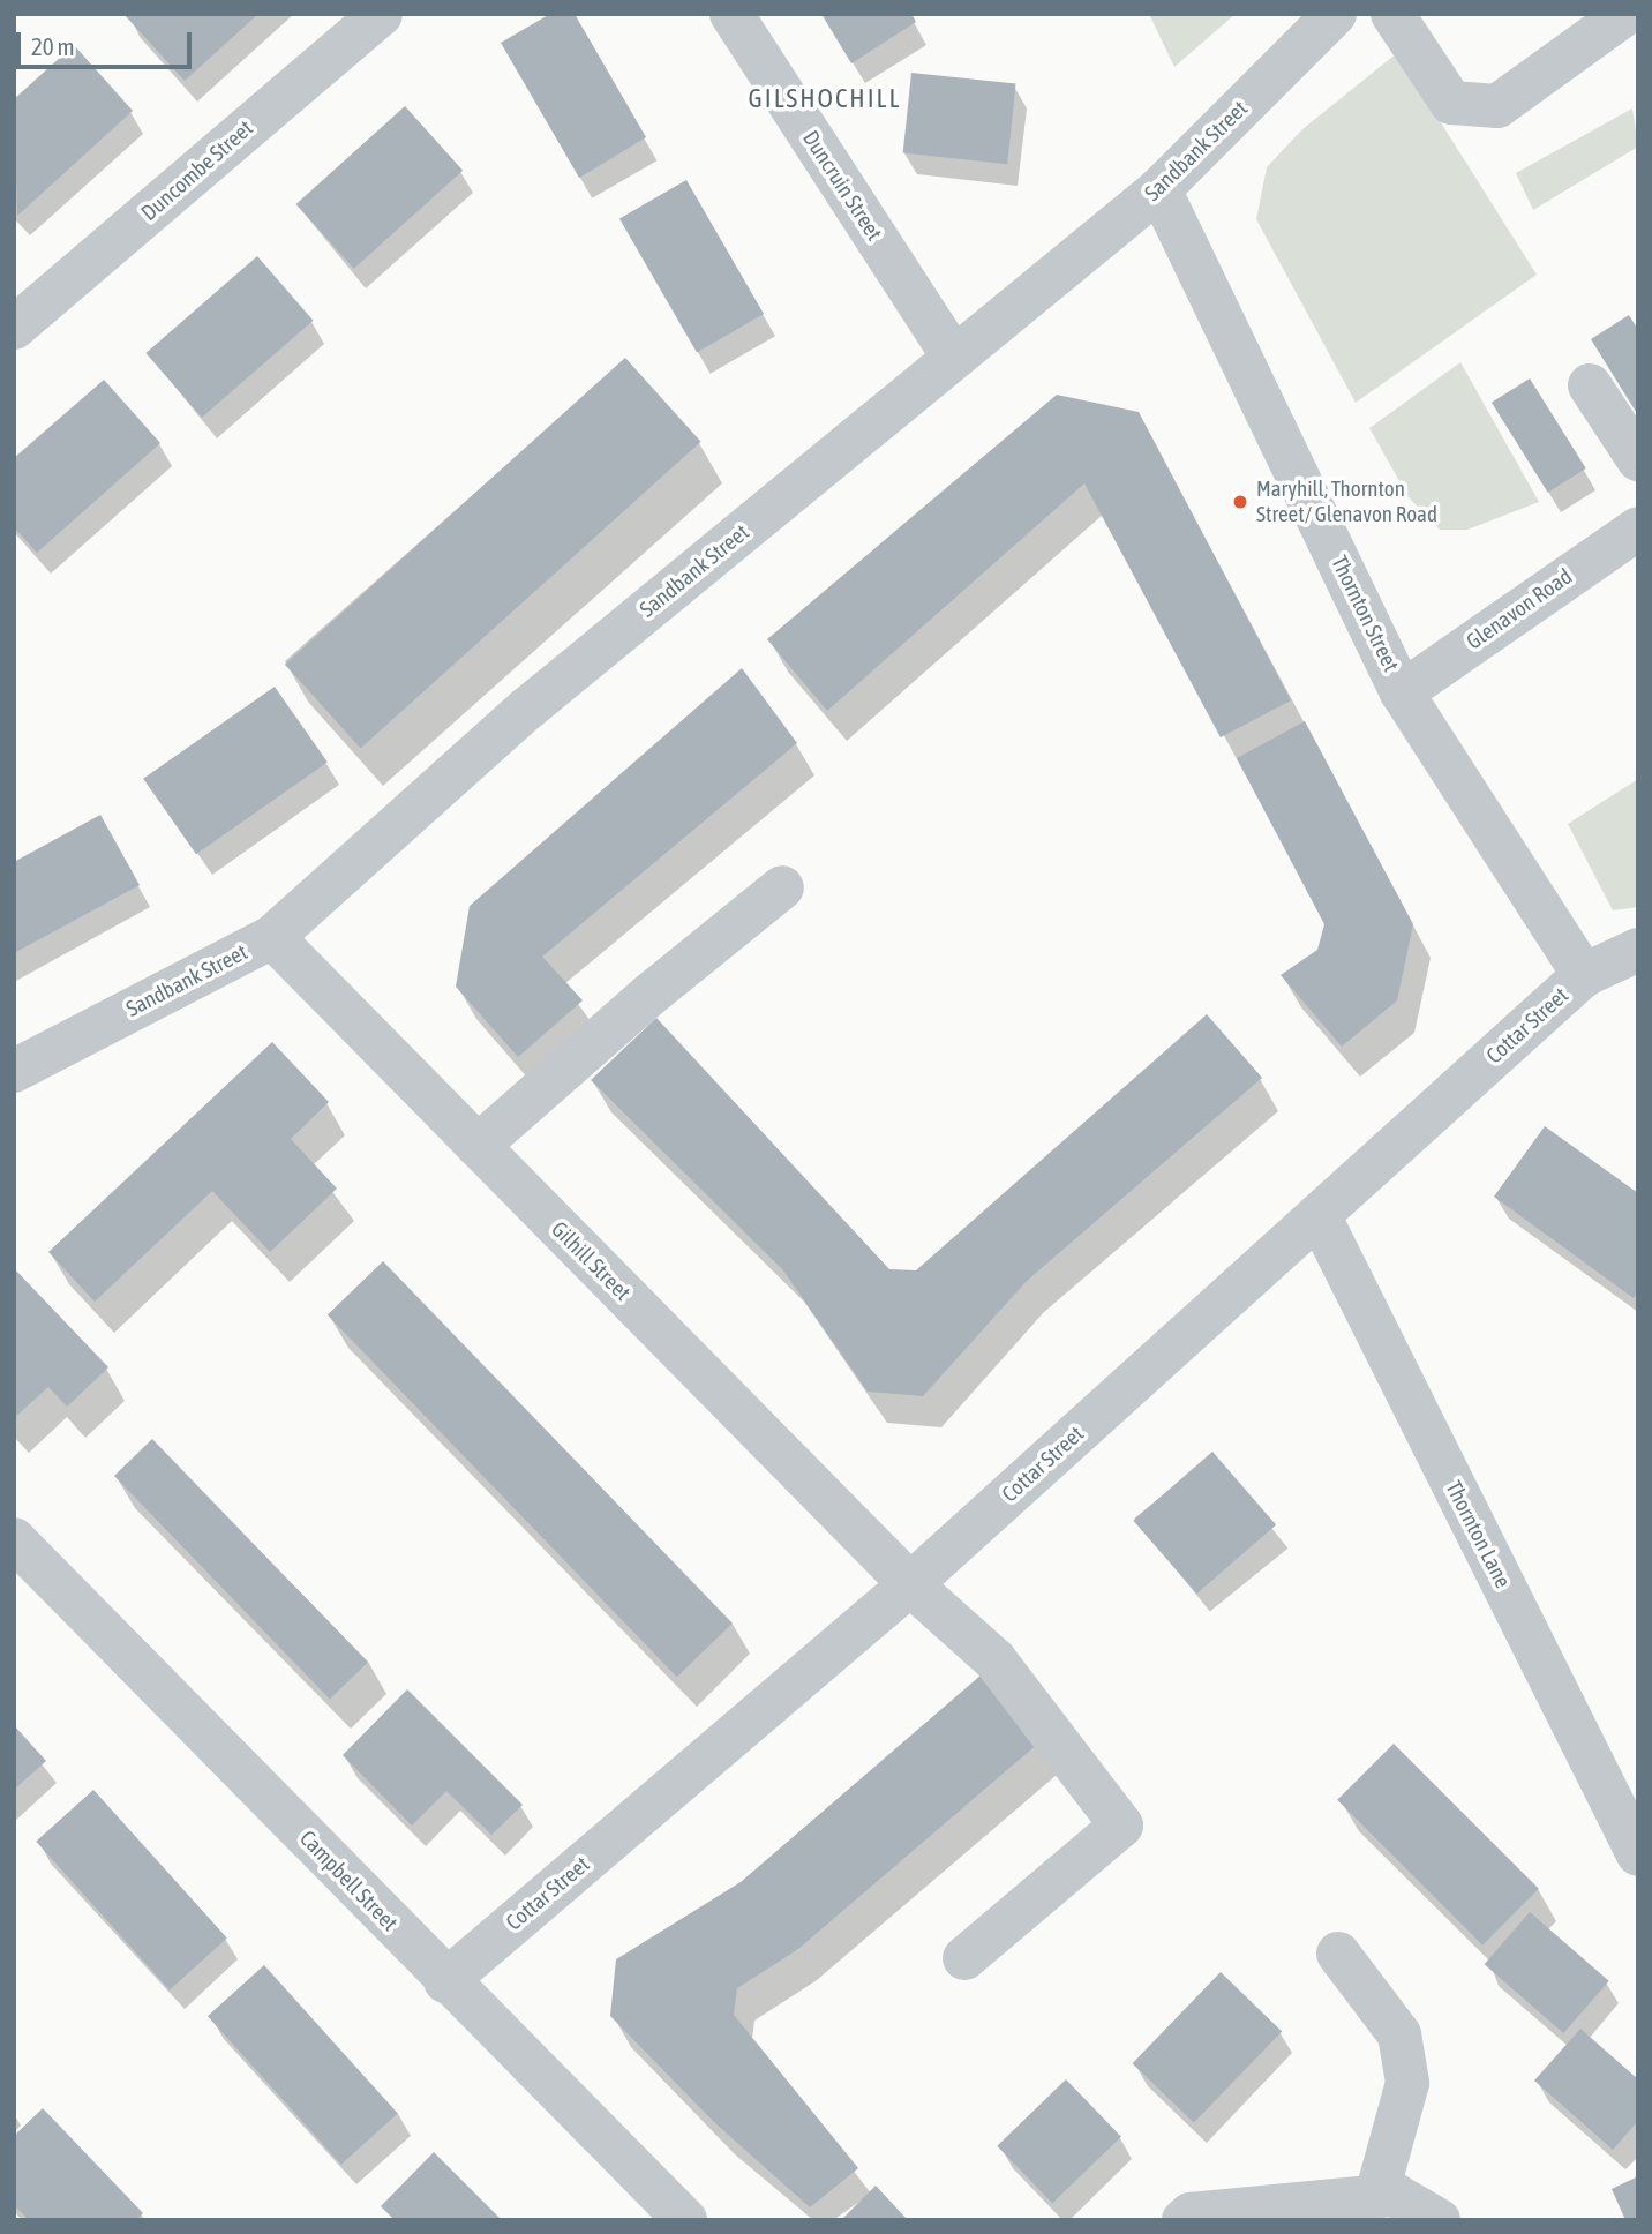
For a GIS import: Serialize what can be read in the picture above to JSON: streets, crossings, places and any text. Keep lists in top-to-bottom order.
{
  "streets": {
    "street": [
      "Sandbank Street",
      "Duncombe Street",
      "Duncruin Street",
      "Glenavon Road",
      "Thornton Street",
      "Cottar Street",
      "Gilhill Street",
      "Thornton Lane",
      "Campbell Street"
    ]
  },
  "crossings": [
    ["Sandbank Street", "Duncruin Street"],
    ["Sandbank Street", "Thornton Street"],
    ["Sandbank Street", "Gilhill Street"],
    ["Glenavon Road", "Thornton Street"],
    ["Thornton Street", "Cottar Street"],
    ["Cottar Street", "Gilhill Street"],
    ["Cottar Street", "Thornton Lane"],
    ["Cottar Street", "Campbell Street"]
  ],
  "districts": ["GILSHOCHILL"],
  "places": ["Maryhill, Thornton Street/ Glenavon Road"],
  "scale_bar": "20 m"
}
